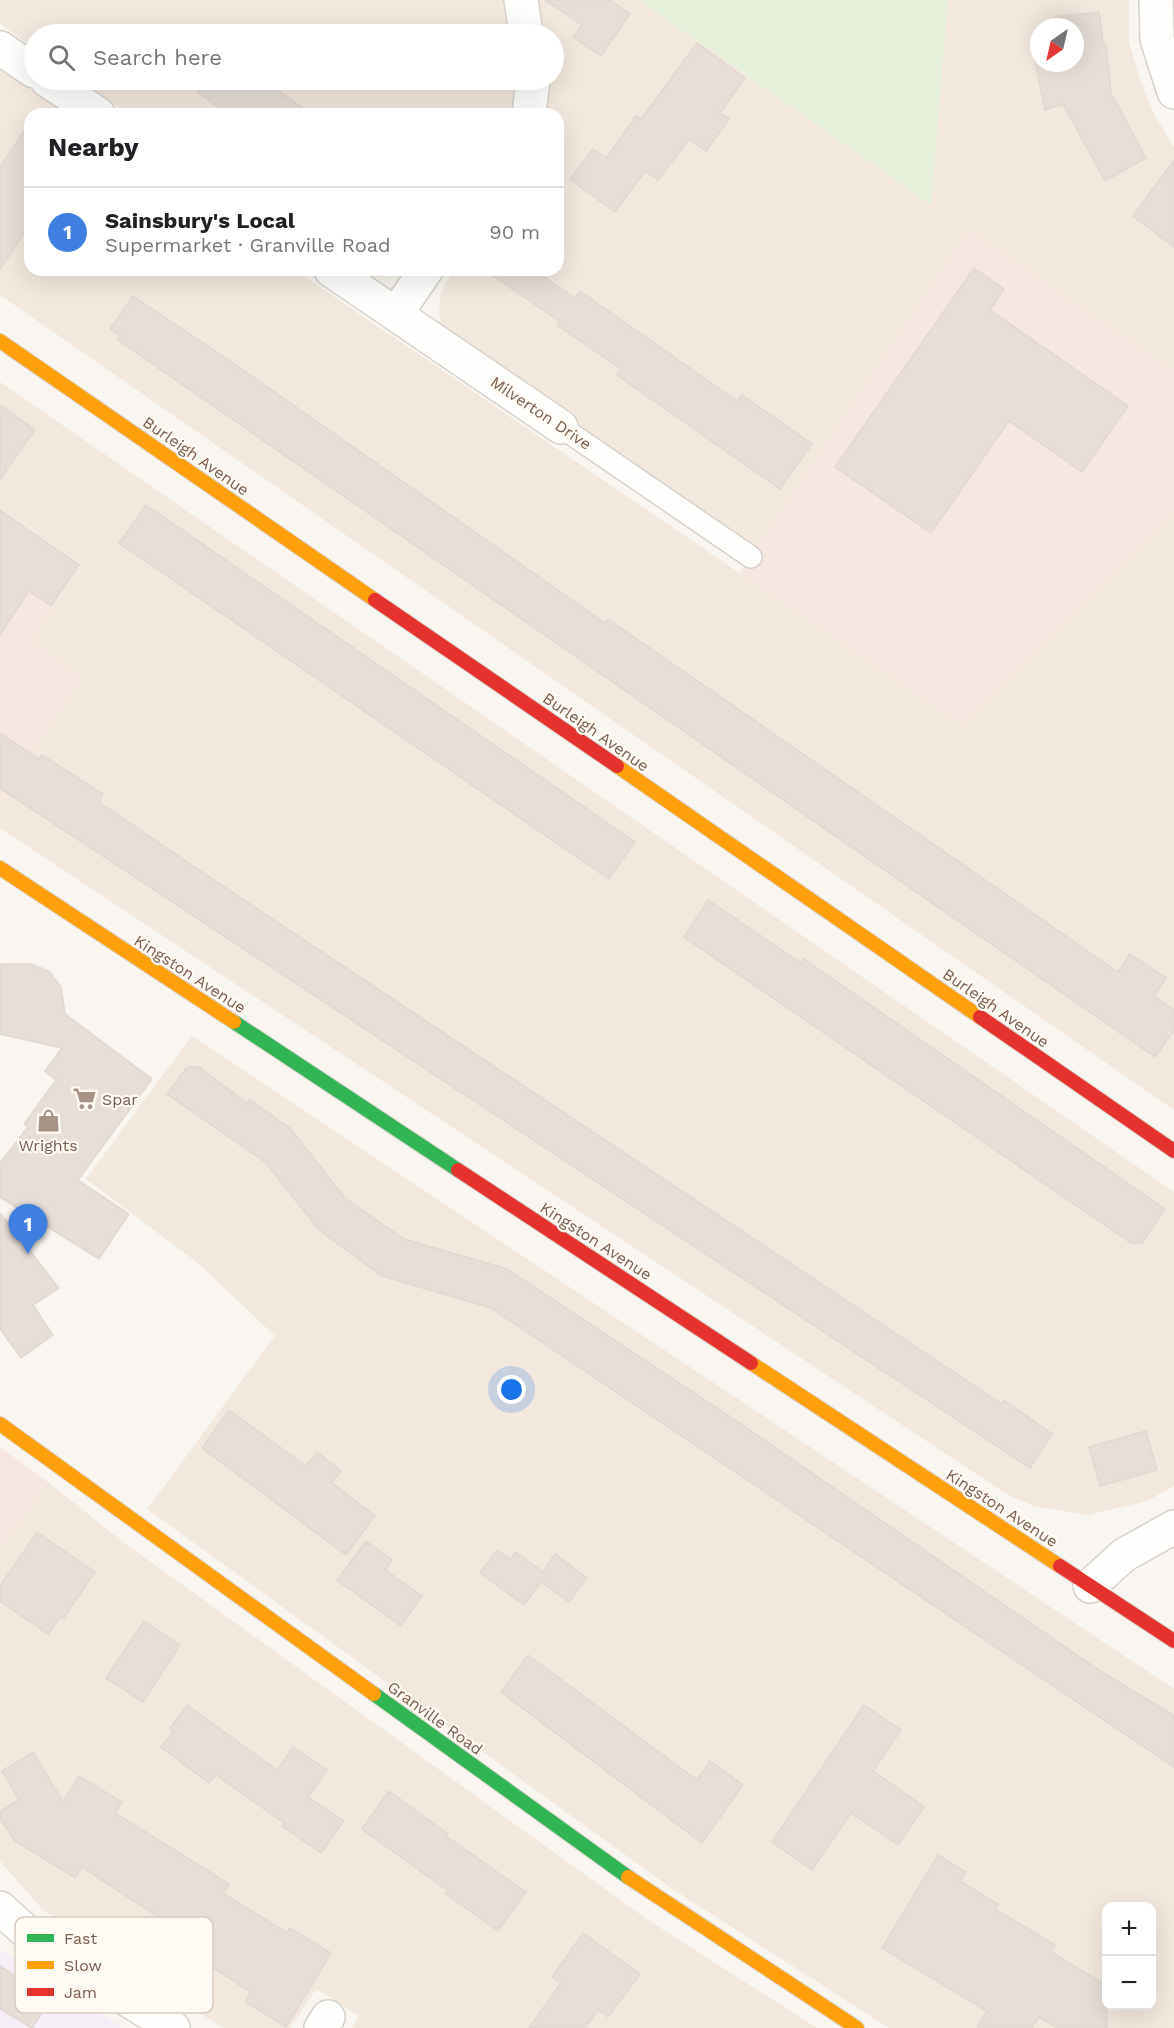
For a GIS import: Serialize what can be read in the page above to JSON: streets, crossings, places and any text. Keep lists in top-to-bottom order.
{
  "streets": {
    "street": [
      "Milverton Drive",
      "Burleigh Avenue",
      "Kingston Avenue",
      "Granville Road"
    ]
  },
  "places": {
    "supermarket": ["Spar"],
    "shop": ["Wrights"]
  },
  "legend": ["Fast", "Slow", "Jam"],
  "north": "bottom left",
  "page": {
    "search": "Search here",
    "heading": "Nearby",
    "list": [
      {
        "mark": "1",
        "name": "Sainsbury's Local",
        "note": "Supermarket · Granville Road",
        "value": "90 m"
      }
    ],
    "pins": "1",
    "map_buttons": ["+", "−"]
  }
}
